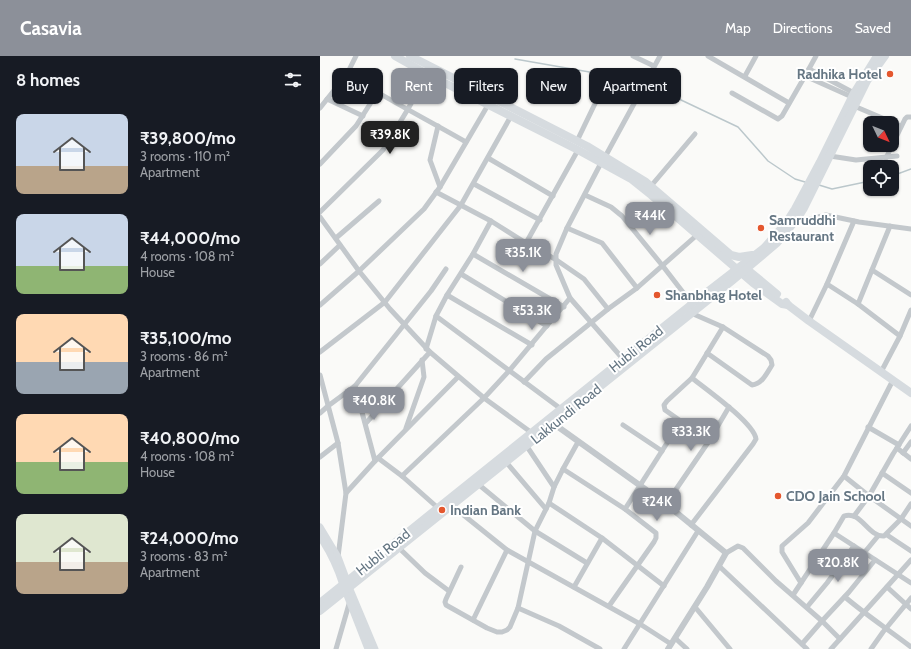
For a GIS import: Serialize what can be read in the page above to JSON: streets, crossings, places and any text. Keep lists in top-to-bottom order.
{
  "streets": {
    "main road": ["Hubli Road", "Lakkundi Road"]
  },
  "crossings": [
    ["Hubli Road", "Lakkundi Road"]
  ],
  "places": [
    "Radhika Hotel",
    "Samruddhi Restaurant",
    "Shanbhag Hotel",
    "CDO Jain School",
    "Indian Bank"
  ],
  "north": "bottom right",
  "page": {
    "header": "Casavia",
    "nav": ["Map", "Directions", "Saved"],
    "heading": "8 homes",
    "chip": [
      "Buy",
      "Rent",
      "Filters",
      "New",
      "Apartment"
    ],
    "list": [
      {
        "name": "₹39,800/mo",
        "note": "3 rooms · 110 m² · Apartment"
      },
      {
        "name": "₹44,000/mo",
        "note": "4 rooms · 108 m² · House"
      },
      {
        "name": "₹35,100/mo",
        "note": "3 rooms · 86 m² · Apartment"
      },
      {
        "name": "₹40,800/mo",
        "note": "4 rooms · 108 m² · House"
      },
      {
        "name": "₹24,000/mo",
        "note": "3 rooms · 83 m² · Apartment"
      }
    ],
    "price": [
      "₹39.8K",
      "₹44K",
      "₹35.1K",
      "₹53.3K",
      "₹40.8K",
      "₹33.3K",
      "₹24K",
      "₹20.8K"
    ]
  }
}
